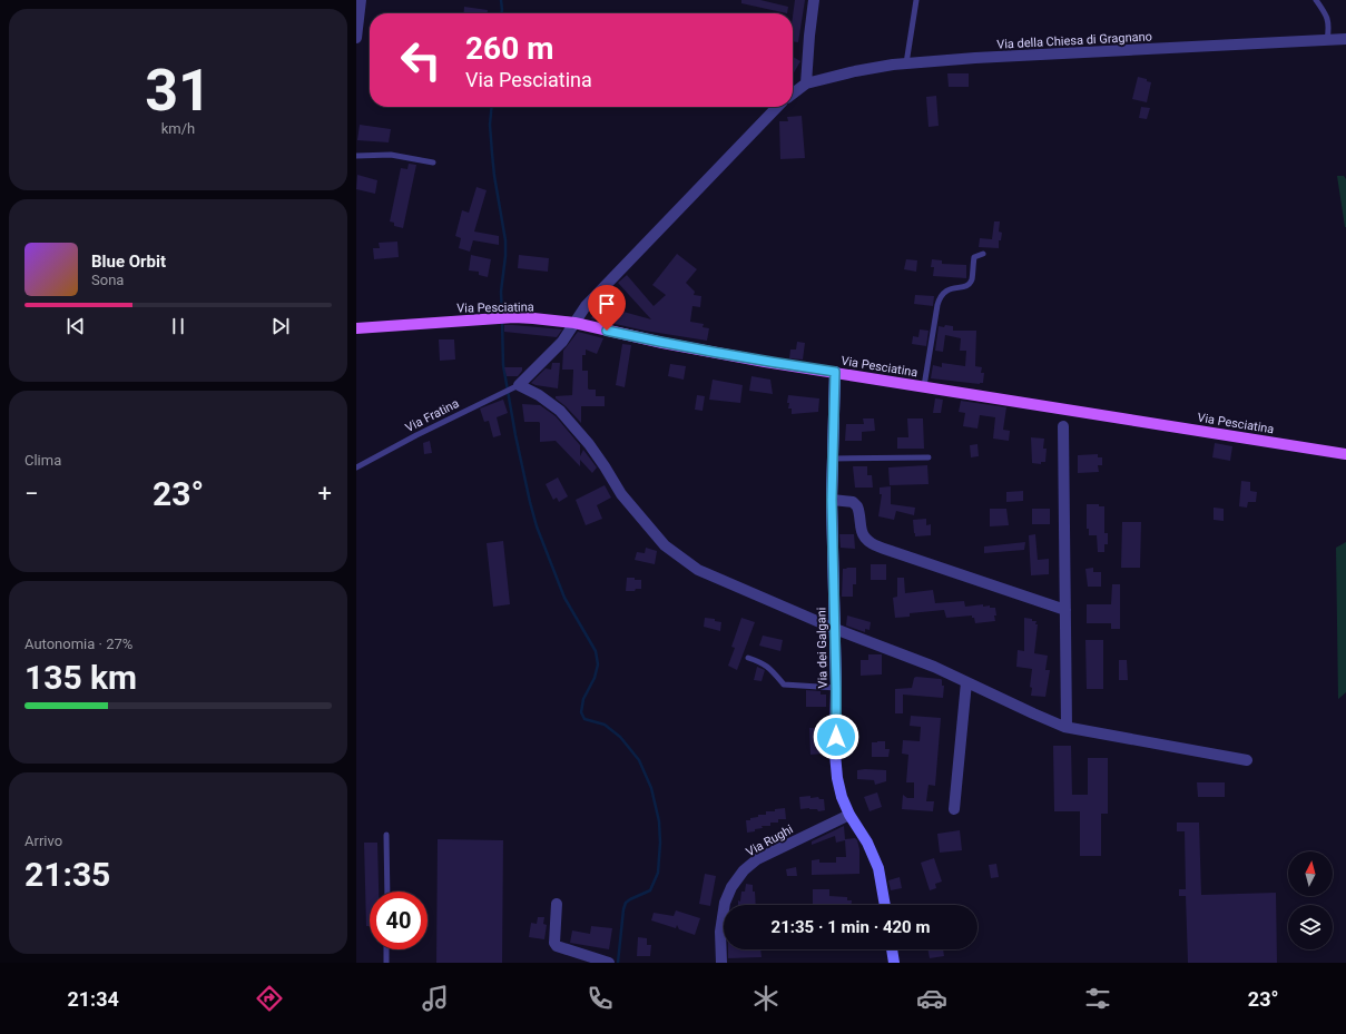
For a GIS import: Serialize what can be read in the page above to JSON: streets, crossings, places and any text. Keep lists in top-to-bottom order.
{
  "streets": {
    "main road": ["Via Pesciatina"],
    "street": ["Via della Chiesa di Gragnano", "Via dei Galgani", "Via Rughi"],
    "lane": ["Via Fratina"]
  },
  "crossings": [
    ["Via Pesciatina", "Via dei Galgani"],
    ["Via dei Galgani", "Via Rughi"]
  ],
  "north": "top",
  "page": {
    "tile": [
      ["31", "km/h"],
      "Clima",
      ["Autonomia · 27%", "135 km"],
      ["Arrivo", "21:35"]
    ],
    "turn": ["260 m", "Via Pesciatina"],
    "song": ["Blue Orbit", "Sona"],
    "heat": ["−", "23°", "+"],
    "limit": "40",
    "trip": "21:35 · 1 min · 420 m",
    "tabs": ["21:34", "23°"]
  }
}
